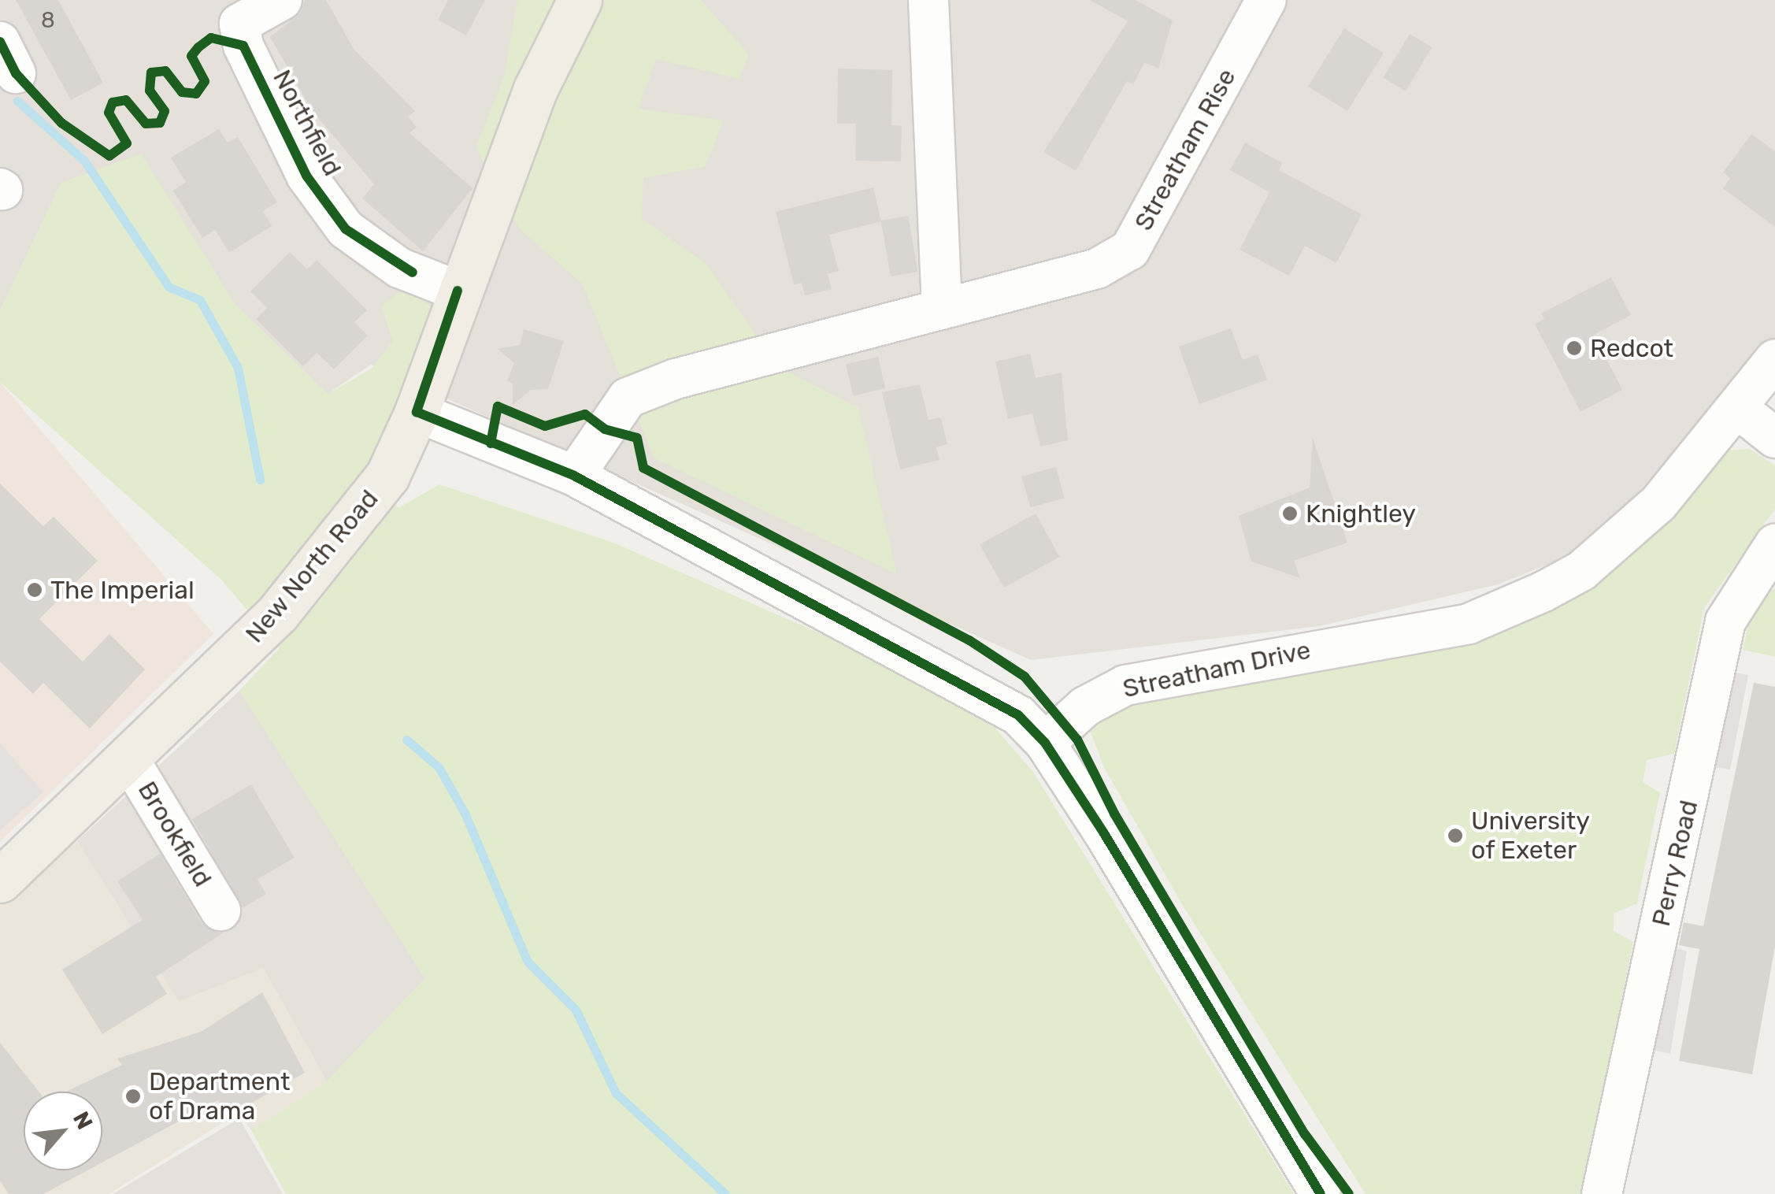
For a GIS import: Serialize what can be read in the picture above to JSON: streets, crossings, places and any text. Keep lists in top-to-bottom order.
{
  "streets": {
    "main road": ["New North Road"],
    "street": [
      "Northfield",
      "Streatham Rise",
      "Streatham Drive",
      "Brookfield",
      "Perry Road"
    ]
  },
  "crossings": [
    ["Northfield", "New North Road"],
    ["New North Road", "Brookfield"]
  ],
  "places": [
    "Redcot",
    "Knightley",
    "The Imperial",
    "University of Exeter",
    "Department of Drama"
  ],
  "house_numbers": ["8"],
  "north": "top right"
}
